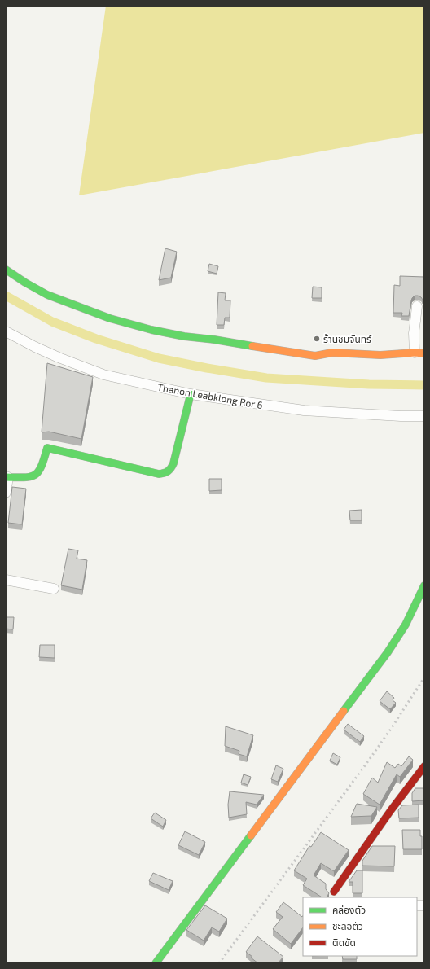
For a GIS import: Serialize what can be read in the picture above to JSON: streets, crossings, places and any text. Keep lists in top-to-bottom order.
{
  "streets": {
    "street": ["Thanon Leabklong Ror 6"]
  },
  "places": ["ร้านชมจันทร์"],
  "legend": ["คล่องตัว", "ชะลอตัว", "ติดขัด"]
}
